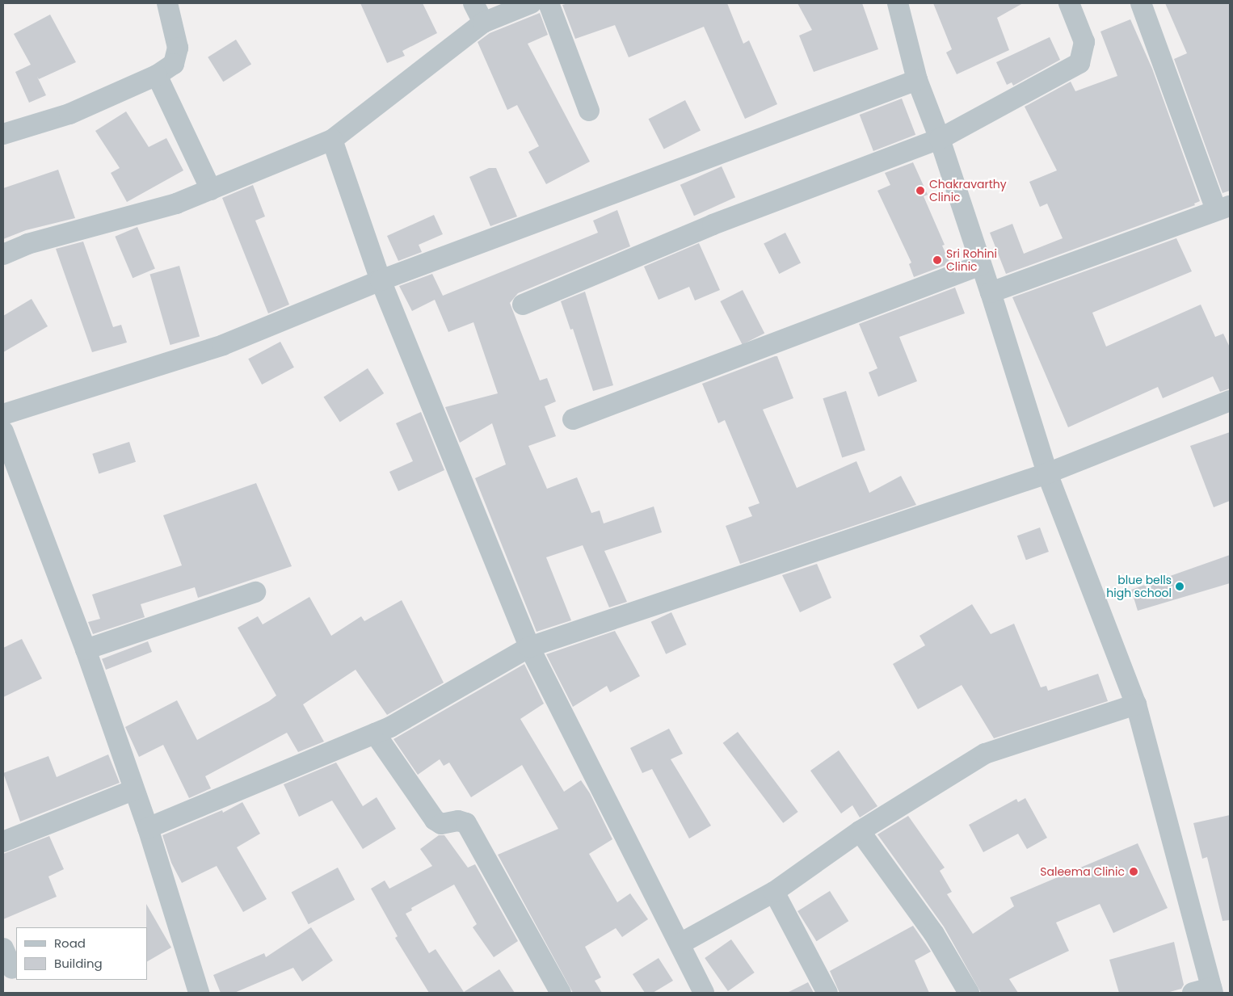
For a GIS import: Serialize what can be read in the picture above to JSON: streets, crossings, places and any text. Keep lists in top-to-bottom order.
{
  "places": [
    "Chakravarthy Clinic",
    "Sri Rohini Clinic",
    "blue bells high school",
    "Saleema Clinic"
  ],
  "legend": ["Road", "Building"]
}
